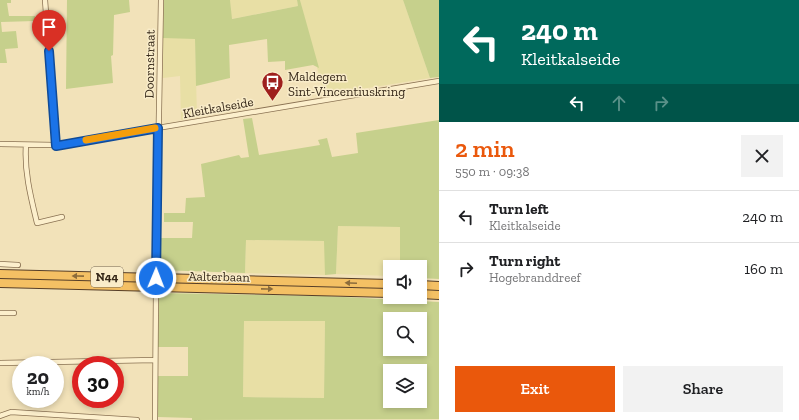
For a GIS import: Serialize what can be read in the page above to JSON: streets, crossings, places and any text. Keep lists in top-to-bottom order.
{
  "streets": {
    "highway": ["Aalterbaan", "N44"],
    "street": ["Doornstraat", "Kleitkalseide"]
  },
  "crossings": [
    ["Doornstraat", "Kleitkalseide"],
    ["Doornstraat", "Aalterbaan"]
  ],
  "places": {
    "bus stop": ["Maldegem Sint-Vincentiuskring"]
  },
  "page": {
    "turn": ["240 m", "Kleitkalseide"],
    "heading": ["2 min", "550 m · 09:38"],
    "list": [
      {
        "name": "Turn left",
        "note": "Kleitkalseide",
        "value": "240 m"
      },
      {
        "name": "Turn right",
        "note": "Hogebranddreef",
        "value": "160 m"
      }
    ],
    "speed": "20 km/h",
    "limit": "30",
    "buttons": ["Exit", "Share"]
  }
}
